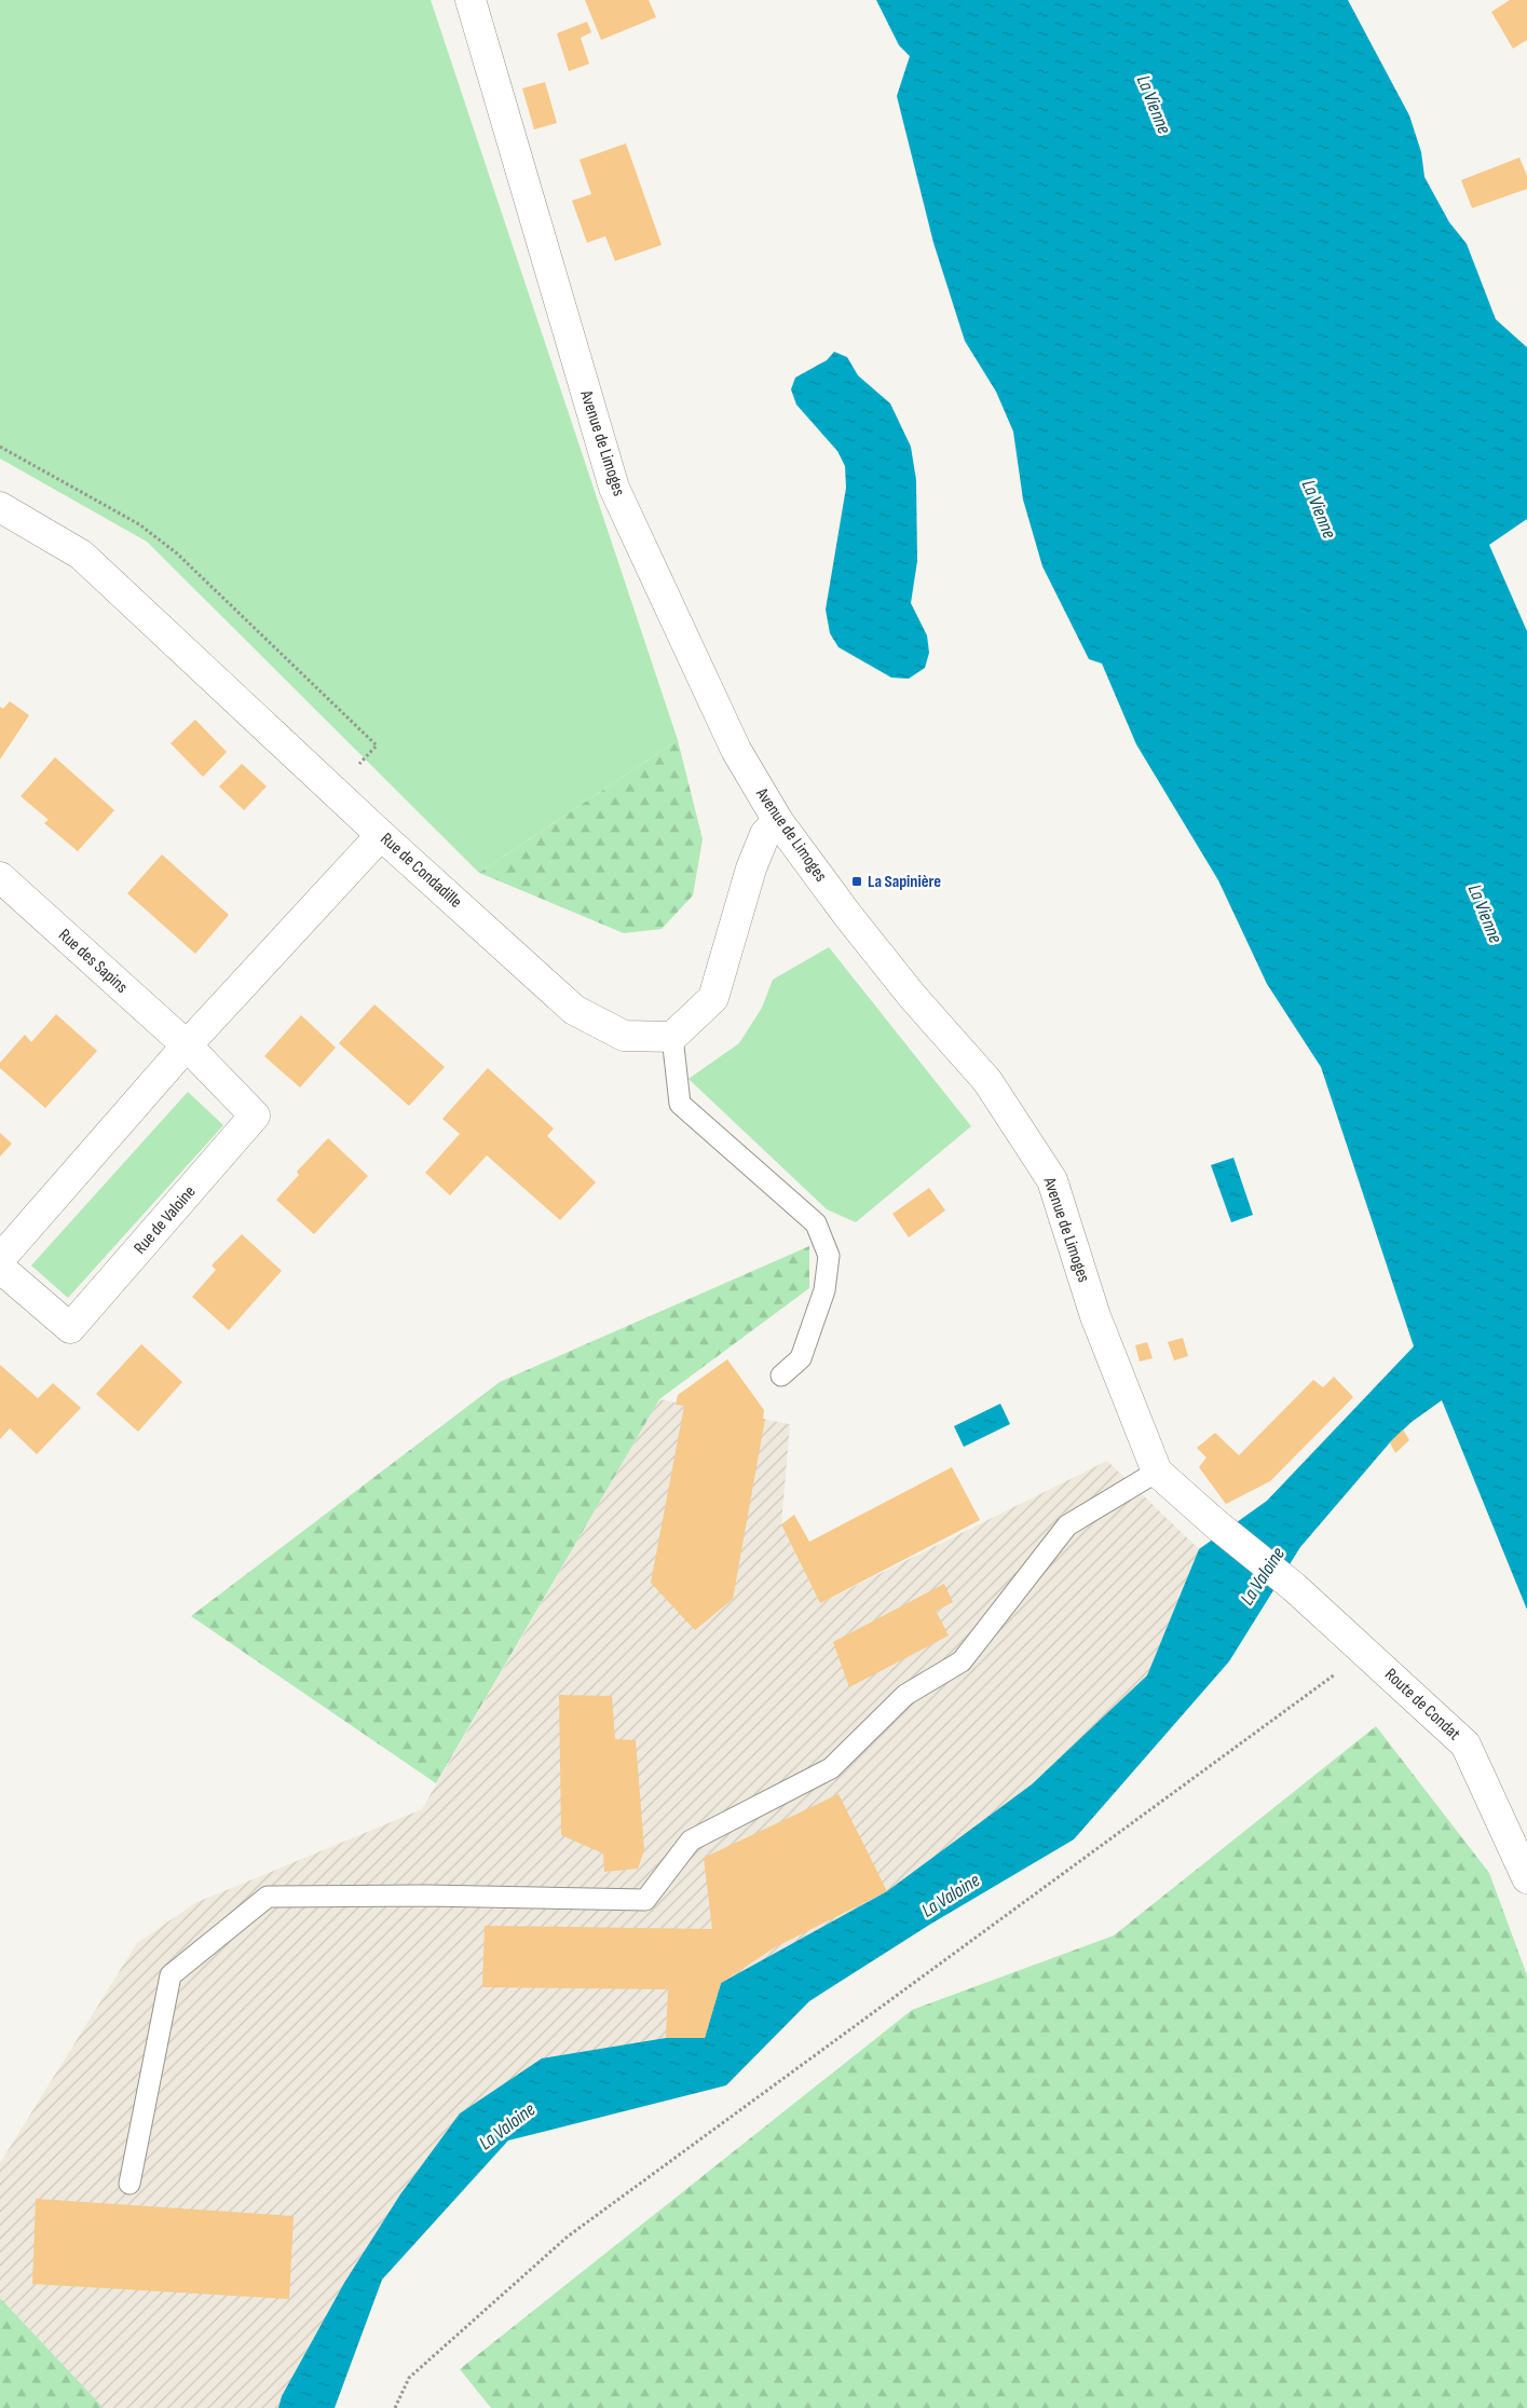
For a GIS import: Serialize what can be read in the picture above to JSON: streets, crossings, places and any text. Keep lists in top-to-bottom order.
{
  "streets": {
    "street": [
      "Avenue de Limoges",
      "Rue de Condadille",
      "Rue des Sapins",
      "Rue de Valoine",
      "Route de Condat"
    ]
  },
  "crossings": [
    ["Avenue de Limoges", "Route de Condat"],
    ["Rue des Sapins", "Rue de Valoine"]
  ],
  "water": ["La Vienne", "La Valoine"],
  "places": {
    "transit": ["La Sapinière"]
  }
}
